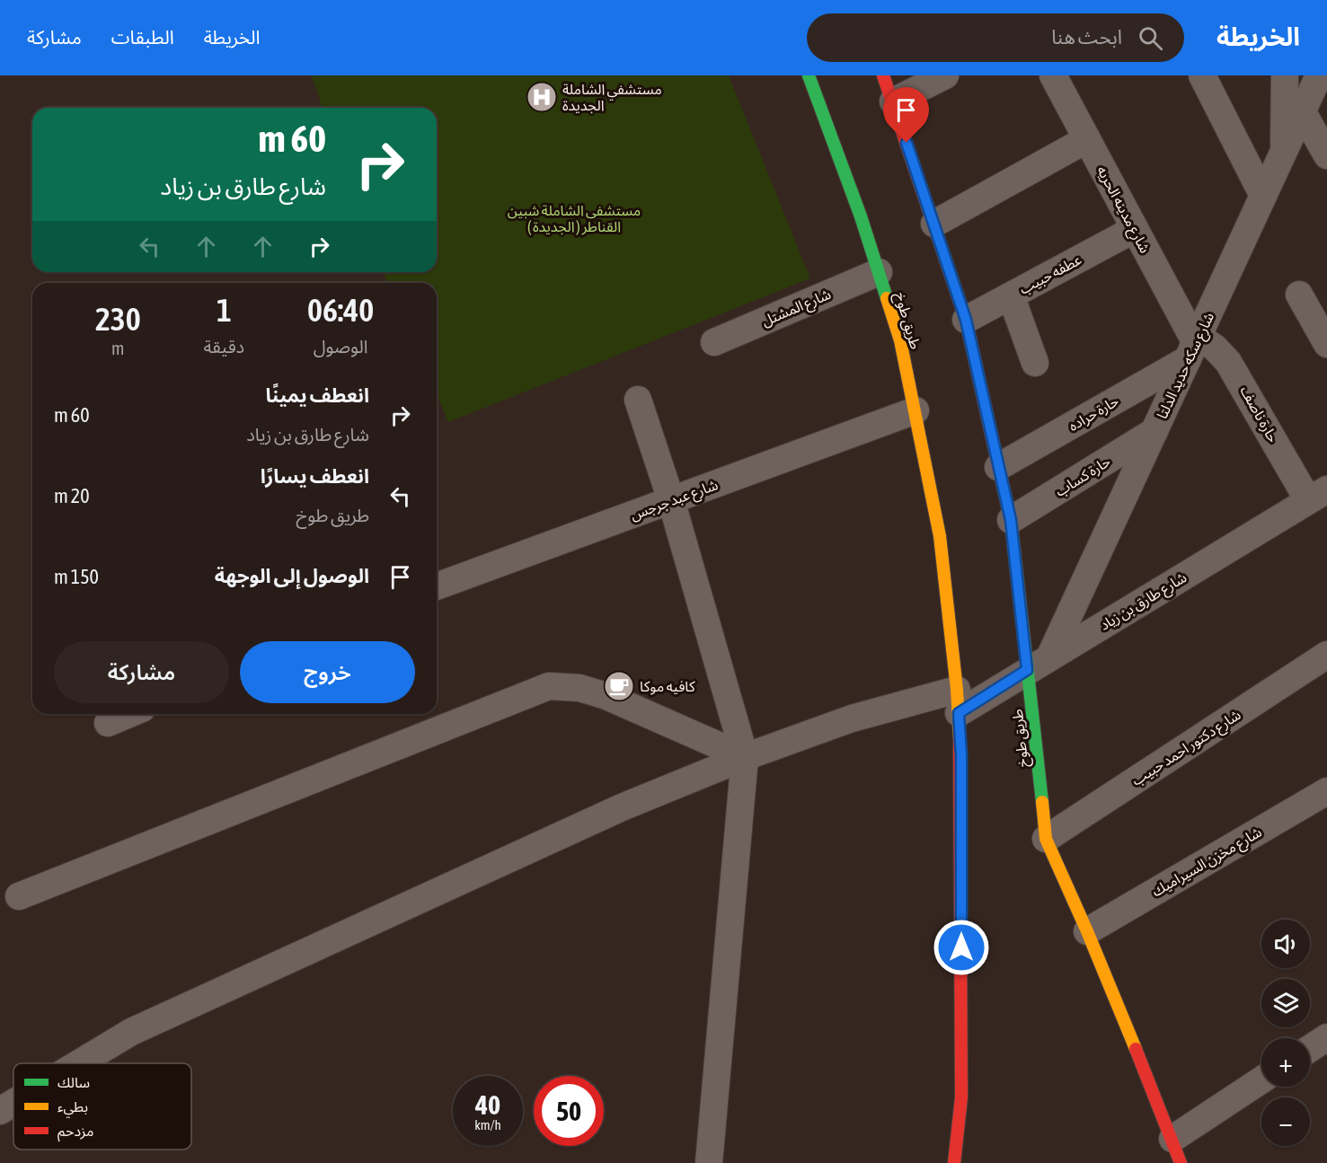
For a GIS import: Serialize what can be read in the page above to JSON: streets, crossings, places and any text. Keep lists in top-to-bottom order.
{
  "streets": {
    "street": [
      "شارع مدينه الحريه",
      "عطفه حبيب",
      "شارع المشتل",
      "طريق طوخ",
      "شارع سكه حديد الدلتا",
      "حارة حراده",
      "حارة ناصف",
      "حارة كساب",
      "شارع عبد جرجس",
      "شارع طارق بن زياد",
      "شارع دكتور احمد حبيب",
      "شارع مخزن السيراميك"
    ]
  },
  "crossings": [
    ["شارع مدينه الحريه", "عطفه حبيب"],
    ["شارع مدينه الحريه", "شارع سكه حديد الدلتا"],
    ["شارع مدينه الحريه", "حارة حراده"],
    ["شارع مدينه الحريه", "حارة ناصف"],
    ["عطفه حبيب", "طريق طوخ"],
    ["شارع المشتل", "طريق طوخ"],
    ["طريق طوخ", "حارة حراده"],
    ["طريق طوخ", "حارة كساب"],
    ["طريق طوخ", "شارع عبد جرجس"],
    ["طريق طوخ", "شارع طارق بن زياد"],
    ["طريق طوخ", "شارع دكتور احمد حبيب"],
    ["طريق طوخ", "شارع مخزن السيراميك"],
    ["شارع سكه حديد الدلتا", "حارة حراده"],
    ["شارع سكه حديد الدلتا", "حارة ناصف"],
    ["شارع سكه حديد الدلتا", "حارة كساب"],
    ["شارع سكه حديد الدلتا", "شارع طارق بن زياد"],
    ["حارة حراده", "حارة ناصف"],
    ["حارة ناصف", "شارع طارق بن زياد"]
  ],
  "parks": ["مستشفي الشاملة شبين القناطر ( الجديدة )"],
  "places": {
    "hospital": ["مستشفي الشاملة الجديدة"],
    "cafe": ["كافيه موكا"]
  },
  "legend": ["سالك", "بطيء", "مزدحم"],
  "page": {
    "header": "الخريطة",
    "search": "ابحث هنا",
    "nav": ["الخريطة", "الطبقات", "مشاركة"],
    "turn": ["60 m", "شارع طارق بن زياد"],
    "eta": [
      "06:40",
      "الوصول",
      "1",
      "دقيقة",
      "230",
      "m"
    ],
    "list": [
      {
        "name": "انعطف يمينًا",
        "note": "شارع طارق بن زياد",
        "value": "60 m"
      },
      {
        "name": "انعطف يسارًا",
        "note": "طريق طوخ",
        "value": "20 m"
      },
      {
        "name": "الوصول إلى الوجهة",
        "value": "150 m"
      }
    ],
    "buttons": ["خروج", "مشاركة"],
    "map_buttons": ["+", "−"],
    "speed": "40 km/h",
    "limit": "50"
  }
}
